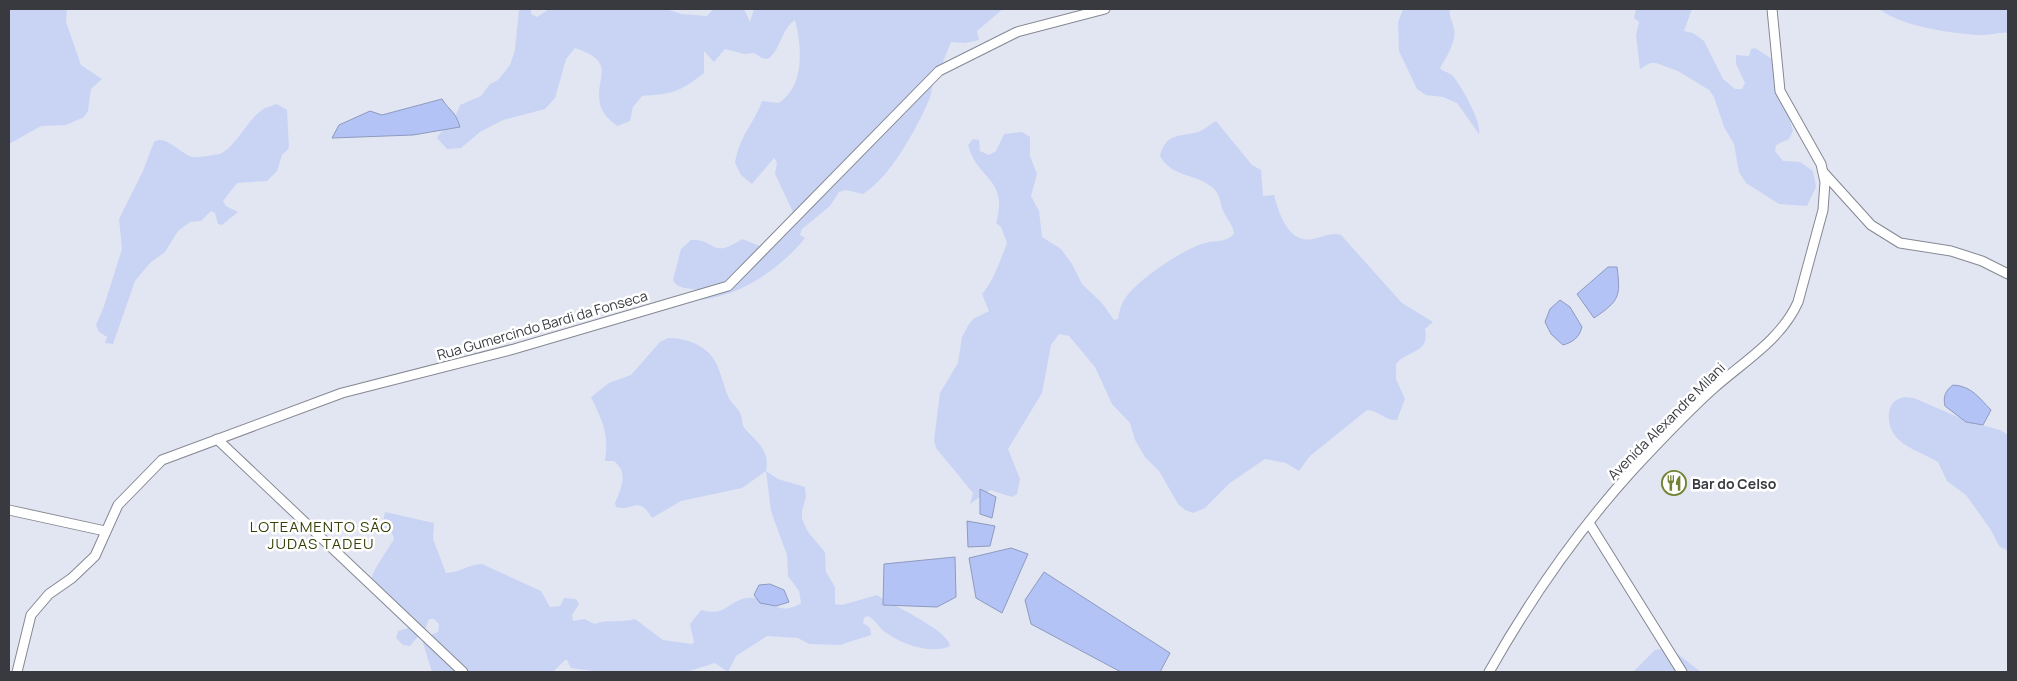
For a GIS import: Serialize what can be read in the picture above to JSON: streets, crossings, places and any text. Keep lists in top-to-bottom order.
{
  "streets": {
    "street": ["Rua Gumercindo Bardi da Fonseca", "Avenida Alexandre Milani"]
  },
  "districts": ["LOTEAMENTO SÃO JUDAS TADEU"],
  "places": {
    "restaurant": ["Bar do Celso"]
  }
}
